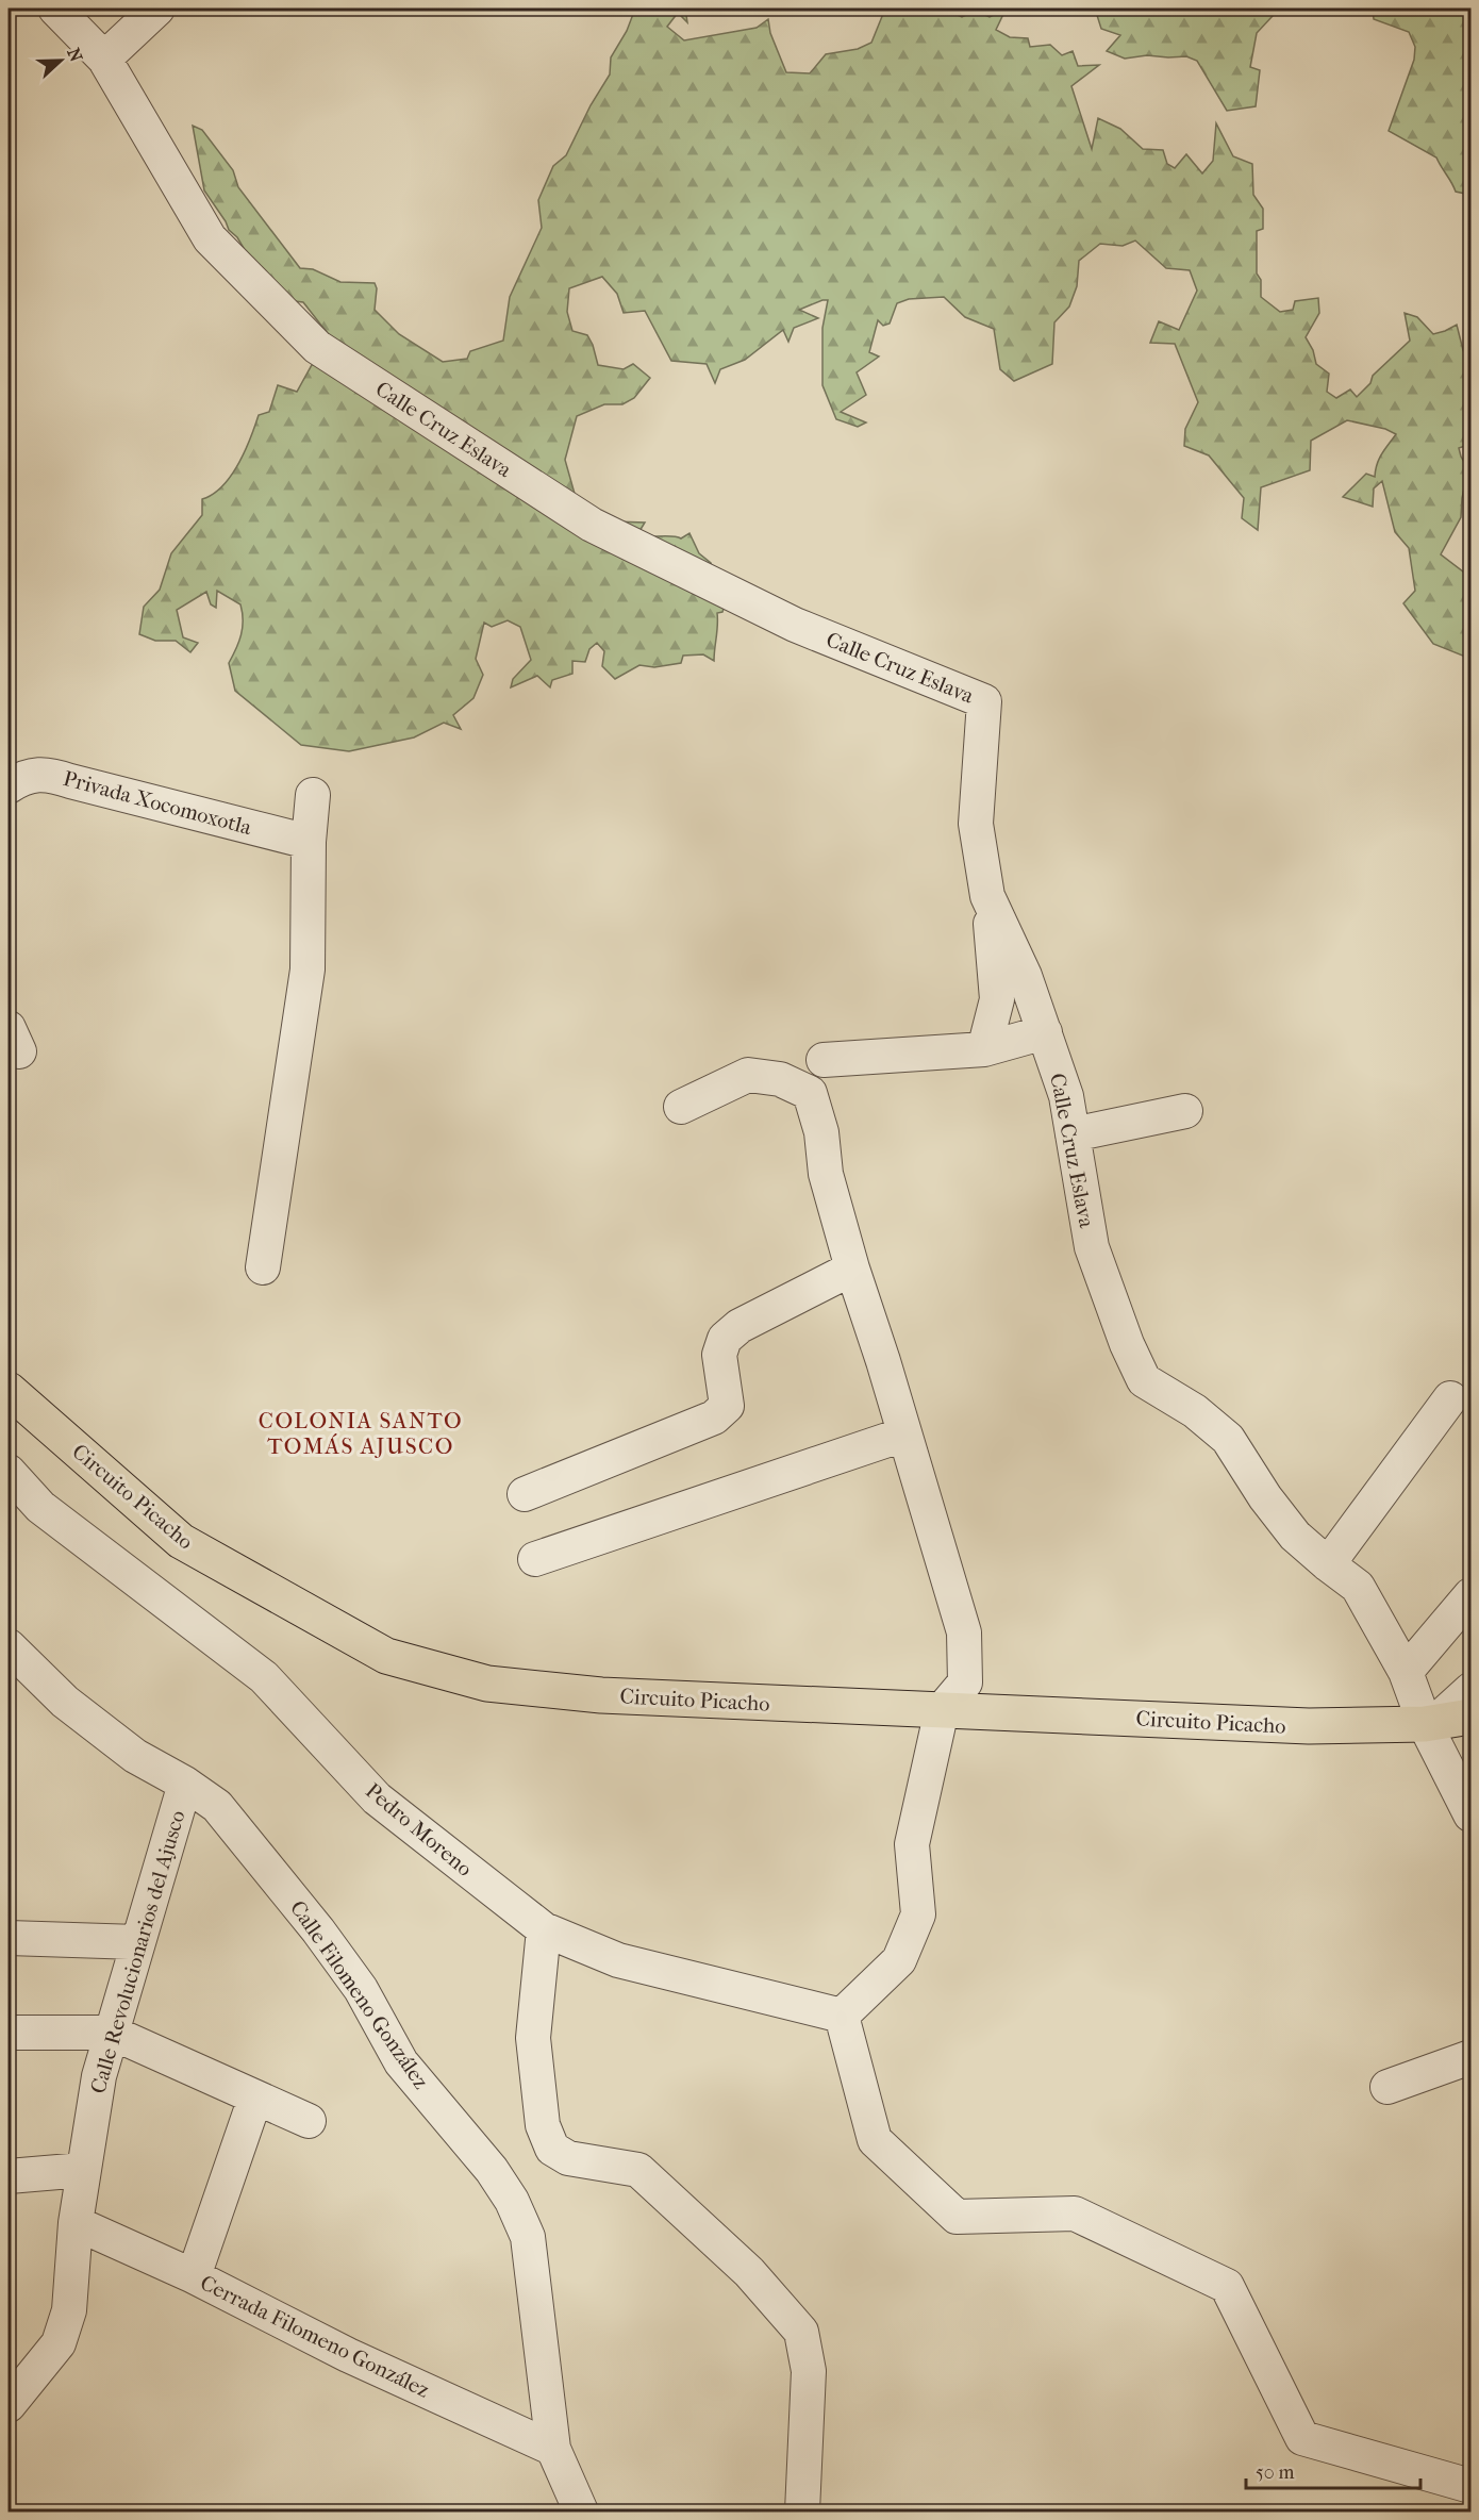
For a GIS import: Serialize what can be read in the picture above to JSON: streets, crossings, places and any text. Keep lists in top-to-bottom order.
{
  "streets": {
    "main road": ["Circuito Picacho"],
    "street": [
      "Calle Cruz Eslava",
      "Privada Xocomoxotla",
      "Pedro Moreno",
      "Calle Revolucionarios del Ajusco",
      "Calle Filomeno González",
      "Cerrada Filomeno González"
    ]
  },
  "crossings": [
    ["Calle Cruz Eslava", "Circuito Picacho"],
    ["Calle Revolucionarios del Ajusco", "Calle Filomeno González"],
    ["Calle Revolucionarios del Ajusco", "Cerrada Filomeno González"],
    ["Calle Filomeno González", "Cerrada Filomeno González"]
  ],
  "districts": ["COLONIA SANTO TOMÁS AJUSCO"],
  "scale_bar": "50 m",
  "north": "right"
}
